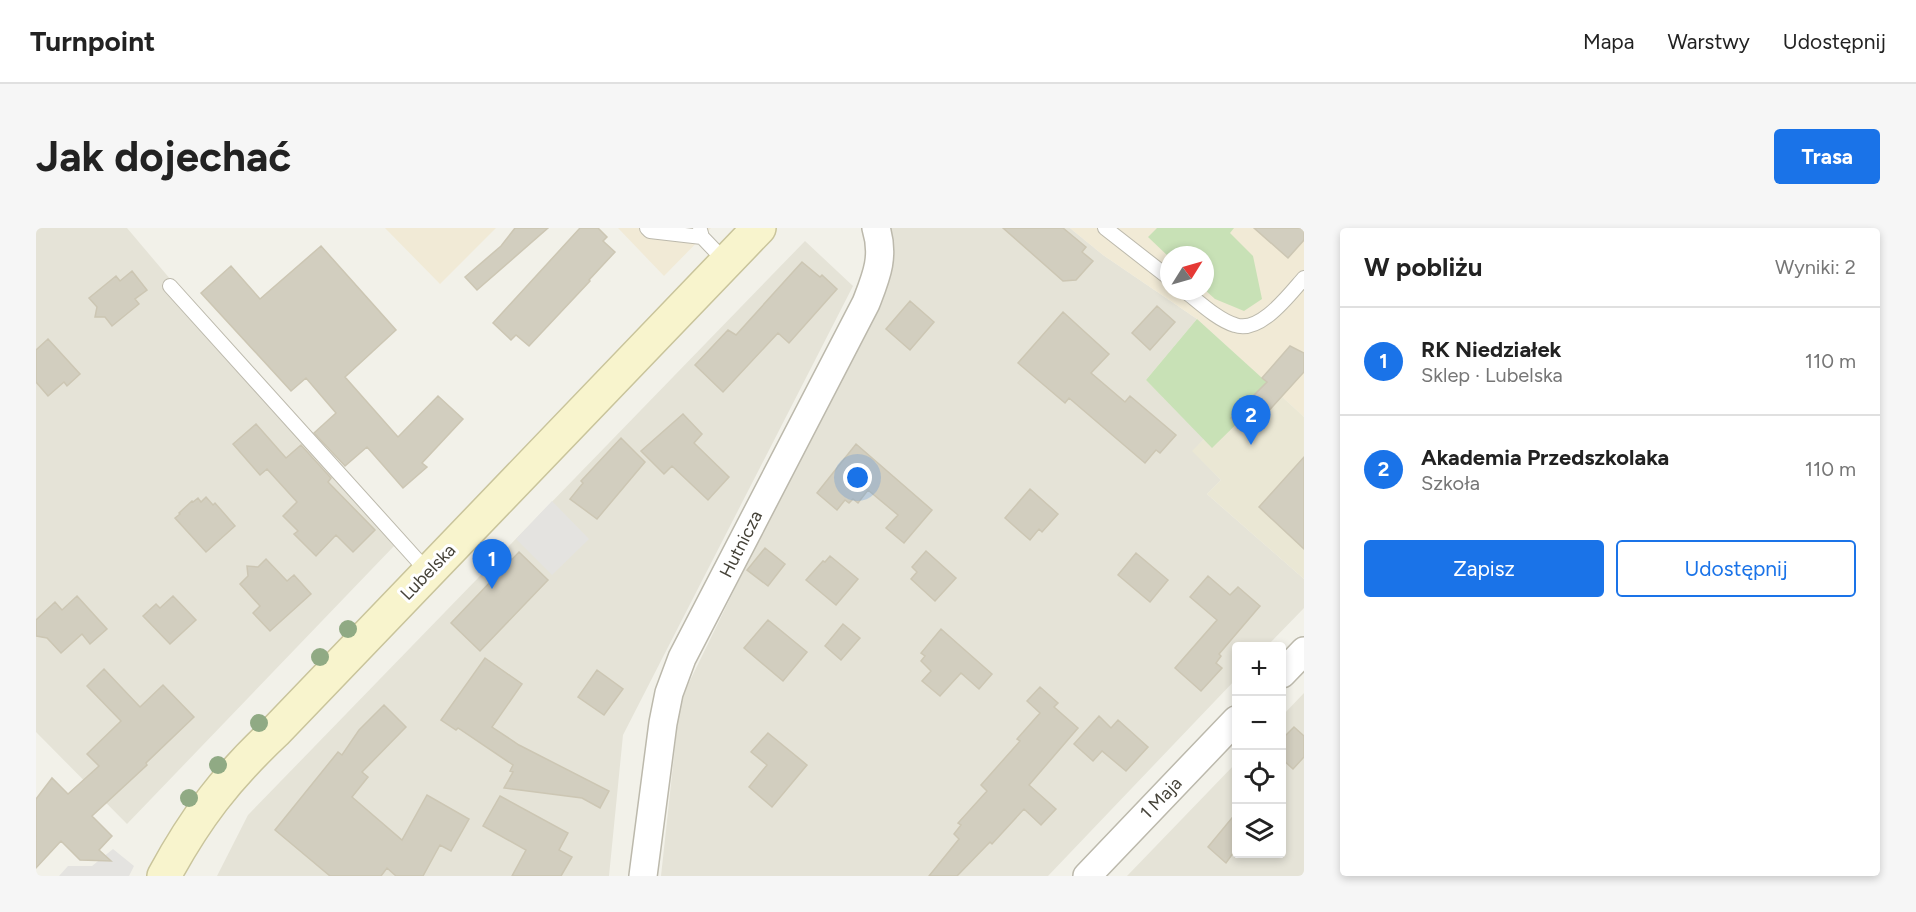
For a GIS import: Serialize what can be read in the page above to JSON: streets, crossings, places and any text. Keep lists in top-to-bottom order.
{
  "streets": {
    "main road": ["Lubelska"],
    "street": ["Hutnicza", "1 Maja"]
  },
  "north": "top right",
  "page": {
    "header": "Turnpoint",
    "nav": ["Mapa", "Warstwy", "Udostępnij"],
    "buttons": [
      "Trasa",
      ["Zapisz", "Udostępnij"]
    ],
    "title": "Jak dojechać",
    "heading": ["W pobliżu", "Wyniki: 2"],
    "list": [
      {
        "mark": "1",
        "name": "RK Niedziałek",
        "note": "Sklep · Lubelska",
        "value": "110 m"
      },
      {
        "mark": "2",
        "name": "Akademia Przedszkolaka",
        "note": "Szkoła",
        "value": "110 m"
      }
    ],
    "pins": ["2", "1"],
    "map_buttons": ["+", "−"]
  }
}
